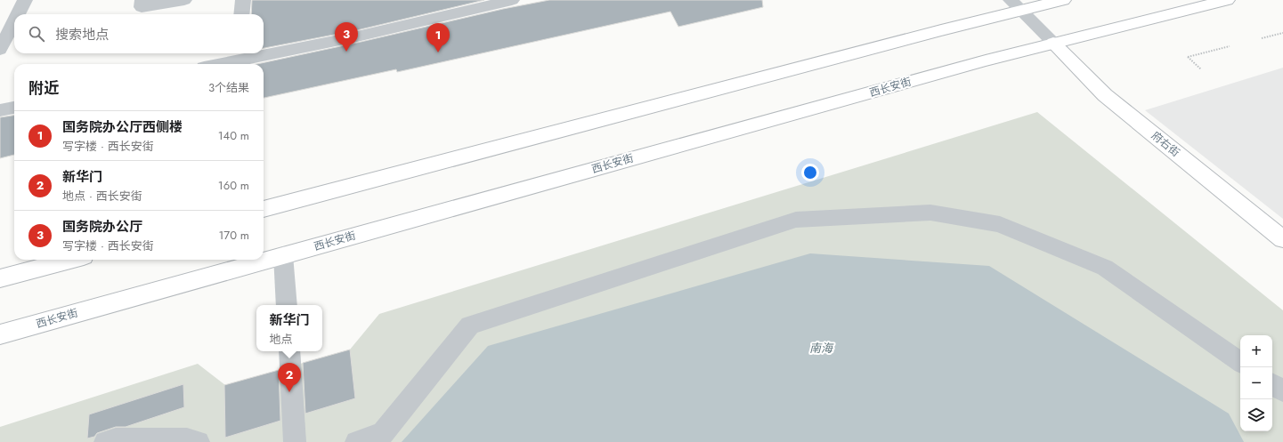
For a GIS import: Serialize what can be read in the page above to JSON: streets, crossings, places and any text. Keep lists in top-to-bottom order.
{
  "streets": {
    "main road": ["西长安街", "府右街"]
  },
  "crossings": [
    ["西长安街", "府右街"]
  ],
  "water": ["南海"],
  "page": {
    "search": "搜索地点",
    "pins": ["3", "1", "2"],
    "heading": ["附近", "3个结果"],
    "list": [
      {
        "mark": "1",
        "name": "国务院办公厅西侧楼",
        "note": "写字楼 · 西长安街",
        "value": "140 m"
      },
      {
        "mark": "2",
        "name": "新华门",
        "note": "地点 · 西长安街",
        "value": "160 m"
      },
      {
        "mark": "3",
        "name": "国务院办公厅",
        "note": "写字楼 · 西长安街",
        "value": "170 m"
      }
    ],
    "popup": ["新华门", "地点"],
    "map_buttons": ["+", "−"]
  }
}
